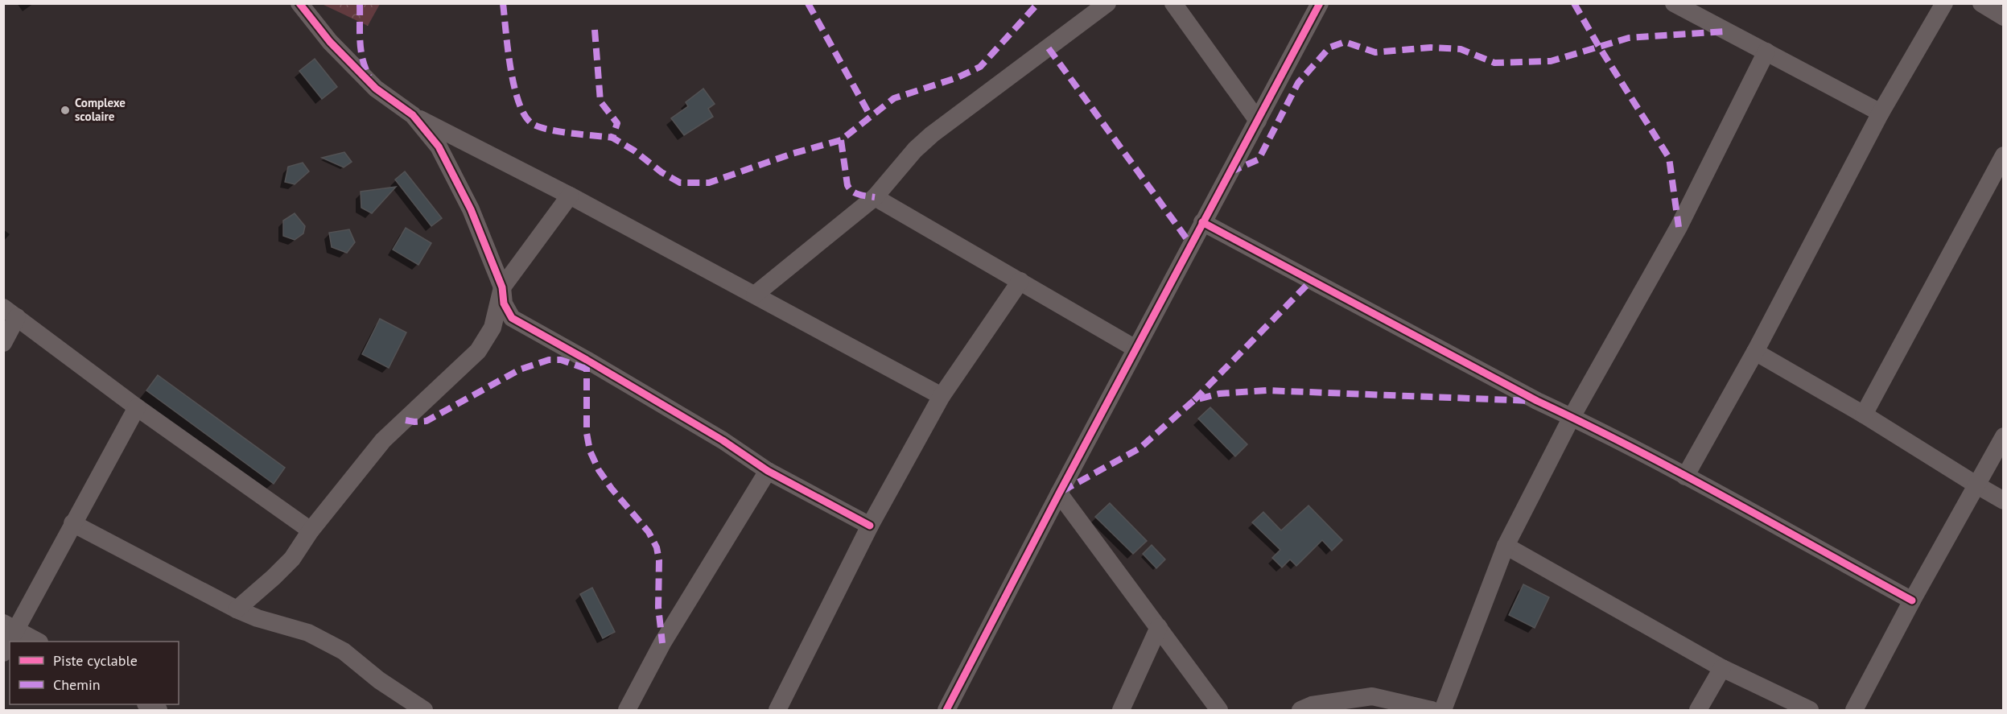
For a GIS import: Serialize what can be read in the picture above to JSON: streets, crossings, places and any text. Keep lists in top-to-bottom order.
{
  "places": ["Complexe scolaire"],
  "legend": ["Piste cyclable", "Chemin"]
}
